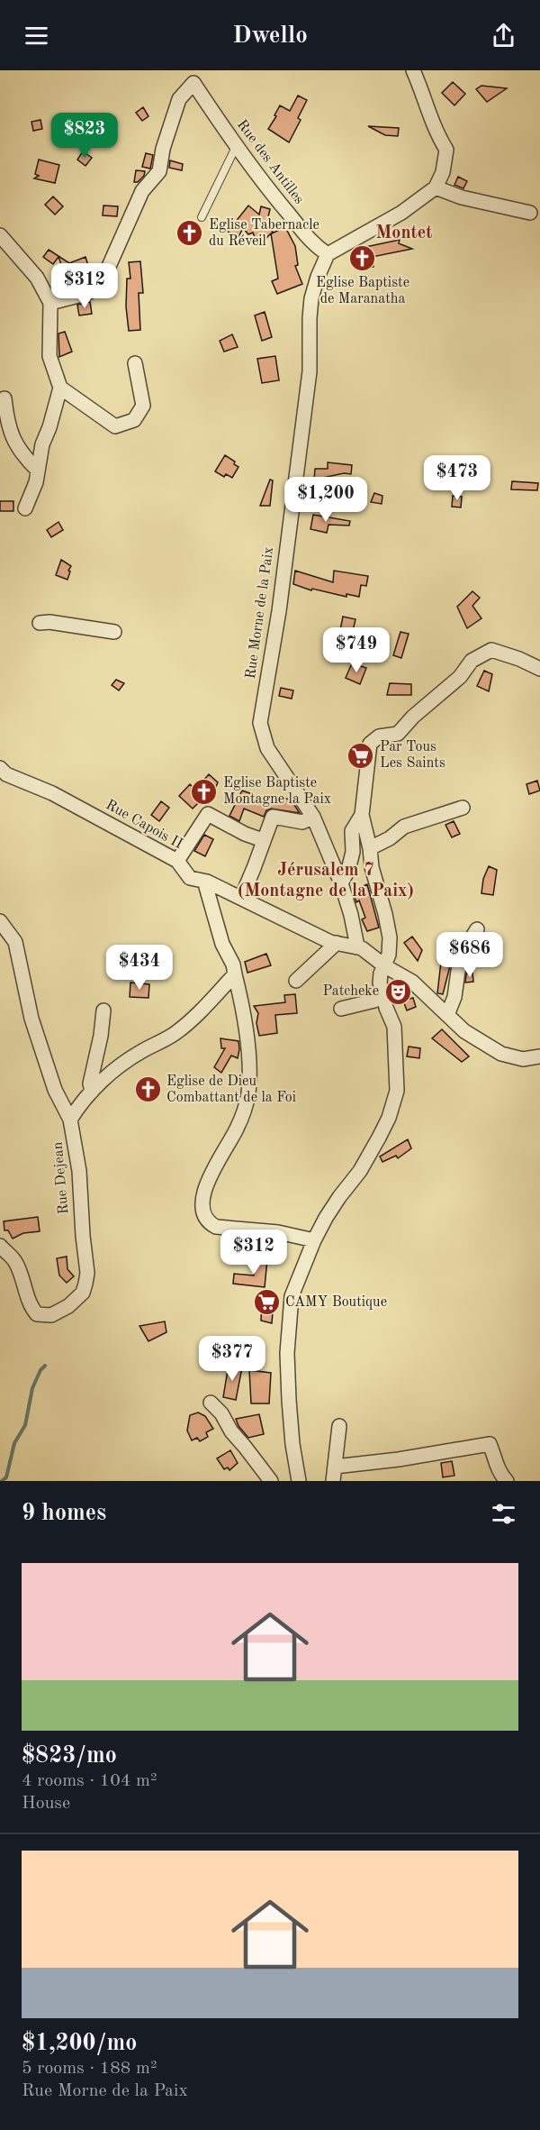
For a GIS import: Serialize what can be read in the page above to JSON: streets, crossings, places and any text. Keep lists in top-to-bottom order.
{
  "streets": {
    "street": [
      "Rue des Antilles",
      "Rue Morne de la Paix",
      "Rue Capois II",
      "Rue Dejean"
    ]
  },
  "crossings": [
    ["Rue des Antilles", "Rue Morne de la Paix"],
    ["Rue Morne de la Paix", "Rue Capois II"]
  ],
  "districts": ["Montet", "Jérusalem 7 (Montagne de la Paix)"],
  "places": {
    "church": [
      "Eglise Tabernacle du Réveil",
      "Eglise Baptiste de Maranatha",
      "Eglise Baptiste Montagne la Paix",
      "Eglise de Dieu Combattant de la Foi"
    ],
    "supermarket": ["Par Tous Les Saints", "CAMY Boutique"],
    "theatre": ["Patcheke"]
  },
  "page": {
    "header": "Dwello",
    "price": [
      "$823",
      "$312",
      "$473",
      "$1,200",
      "$749",
      "$686",
      "$434",
      "$312",
      "$377"
    ],
    "heading": "9 homes",
    "list": [
      {
        "name": "$823/mo",
        "note": "4 rooms · 104 m² · House"
      },
      {
        "name": "$1,200/mo",
        "note": "5 rooms · 188 m² · Rue Morne de la Paix"
      }
    ]
  }
}
